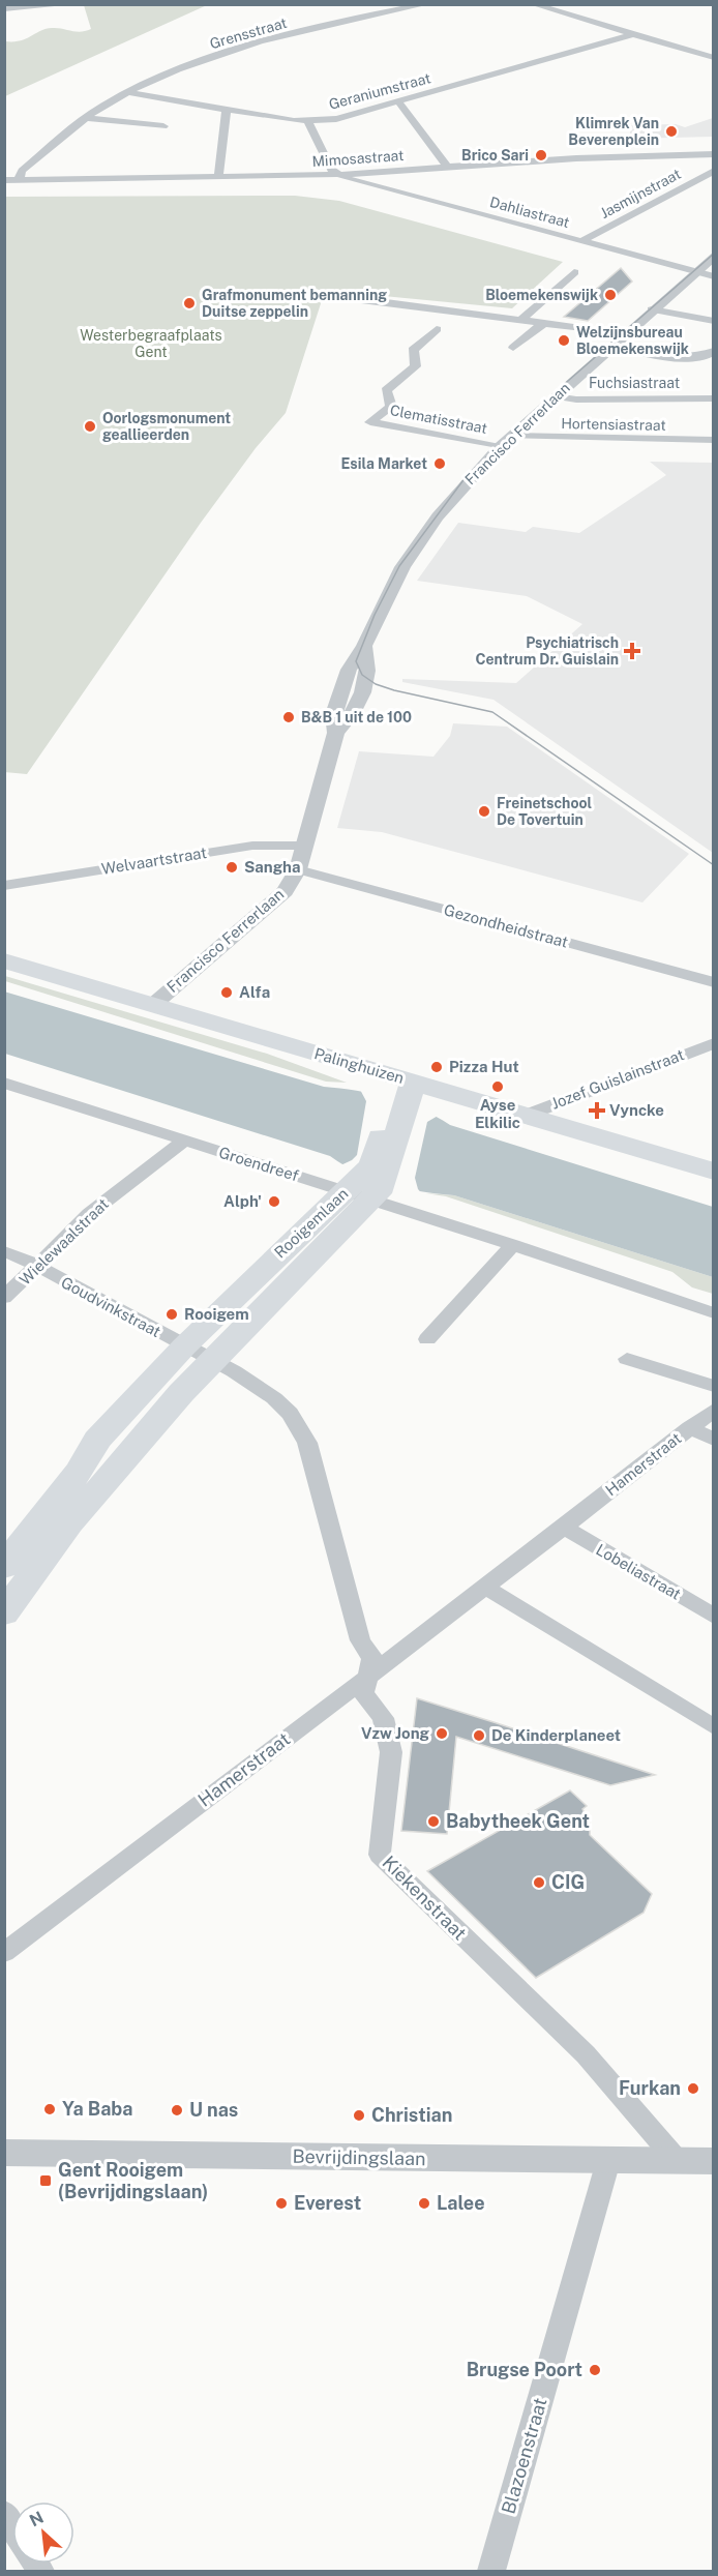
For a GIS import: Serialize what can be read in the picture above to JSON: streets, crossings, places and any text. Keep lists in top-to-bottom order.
{
  "streets": {
    "main road": ["Palinghuizen", "Rooigemlaan"],
    "street": [
      "Grensstraat",
      "Geraniumstraat",
      "Mimosastraat",
      "Jasmijnstraat",
      "Dahliastraat",
      "Fuchsiastraat",
      "Clematisstraat",
      "Hortensiastraat",
      "Francisco Ferrerlaan",
      "Welvaartstraat",
      "Gezondheidstraat",
      "Jozef Guislainstraat",
      "Groendreef",
      "Wielewaalstraat",
      "Goudvinkstraat",
      "Hamerstraat",
      "Lobeliastraat",
      "Kiekenstraat",
      "Bevrijdingslaan",
      "Blazoenstraat"
    ]
  },
  "crossings": [
    ["Grensstraat", "Geraniumstraat"],
    ["Grensstraat", "Mimosastraat"],
    ["Mimosastraat", "Dahliastraat"],
    ["Jasmijnstraat", "Dahliastraat"],
    ["Dahliastraat", "Francisco Ferrerlaan"],
    ["Fuchsiastraat", "Francisco Ferrerlaan"],
    ["Clematisstraat", "Francisco Ferrerlaan"],
    ["Hortensiastraat", "Francisco Ferrerlaan"],
    ["Francisco Ferrerlaan", "Welvaartstraat"],
    ["Francisco Ferrerlaan", "Gezondheidstraat"],
    ["Francisco Ferrerlaan", "Palinghuizen"],
    ["Palinghuizen", "Jozef Guislainstraat"],
    ["Palinghuizen", "Rooigemlaan"],
    ["Groendreef", "Rooigemlaan"],
    ["Groendreef", "Wielewaalstraat"],
    ["Rooigemlaan", "Goudvinkstraat"],
    ["Rooigemlaan", "Kiekenstraat"],
    ["Wielewaalstraat", "Goudvinkstraat"],
    ["Hamerstraat", "Lobeliastraat"],
    ["Hamerstraat", "Kiekenstraat"],
    ["Kiekenstraat", "Bevrijdingslaan"],
    ["Bevrijdingslaan", "Blazoenstraat"]
  ],
  "parks": ["Westerbegraafplaats Gent"],
  "places": {
    "other": [
      "Klimrek Van Beverenplein",
      "Brico Sari",
      "Bloemekenswijk",
      "Grafmonument bemanning Duitse zeppelin",
      "Welzijnsbureau Bloemekenswijk",
      "Oorlogsmonument geallieerden",
      "Esila Market",
      "B&B 1 uit de 100",
      "Freinetschool De Tovertuin",
      "Sangha",
      "Alfa",
      "Pizza Hut",
      "Ayse Elkilic",
      "Alph'",
      "Rooigem",
      "Vzw Jong",
      "De Kinderplaneet",
      "Babytheek Gent",
      "CIG",
      "Furkan",
      "Ya Baba",
      "U nas",
      "Christian",
      "Everest",
      "Lalee",
      "Brugse Poort"
    ],
    "health": ["Psychiatrisch Centrum Dr. Guislain", "Vyncke"],
    "transit": ["Gent Rooigem (Bevrijdingslaan)"]
  },
  "north": "top left"
}
